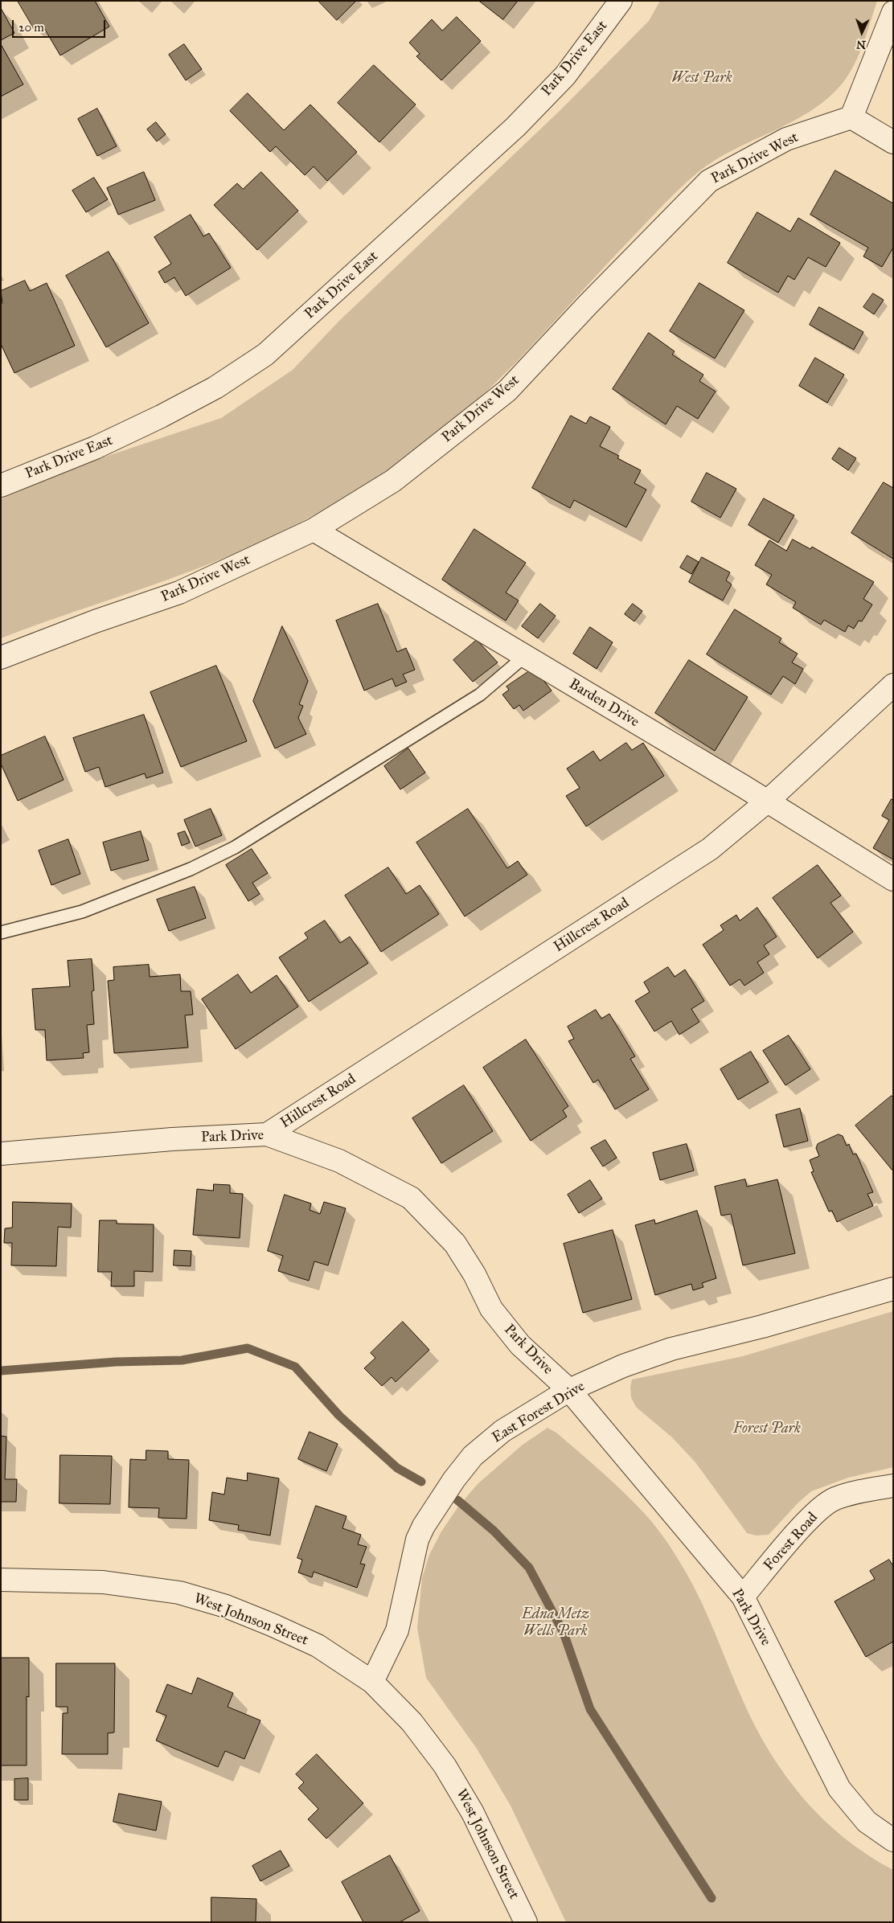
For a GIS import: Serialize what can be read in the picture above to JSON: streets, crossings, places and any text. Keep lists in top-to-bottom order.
{
  "streets": {
    "street": [
      "Park Drive East",
      "Park Drive West",
      "Barden Drive",
      "Hillcrest Road",
      "Park Drive",
      "East Forest Drive",
      "Forest Road",
      "West Johnson Street"
    ]
  },
  "crossings": [
    ["Park Drive West", "Barden Drive"],
    ["Barden Drive", "Hillcrest Road"],
    ["Hillcrest Road", "Park Drive"],
    ["Park Drive", "East Forest Drive"],
    ["Park Drive", "Forest Road"],
    ["East Forest Drive", "West Johnson Street"]
  ],
  "parks": ["West Park", "Forest Park", "Edna Metz Wells Park"],
  "scale_bar": "20 m",
  "north": "bottom"
}
